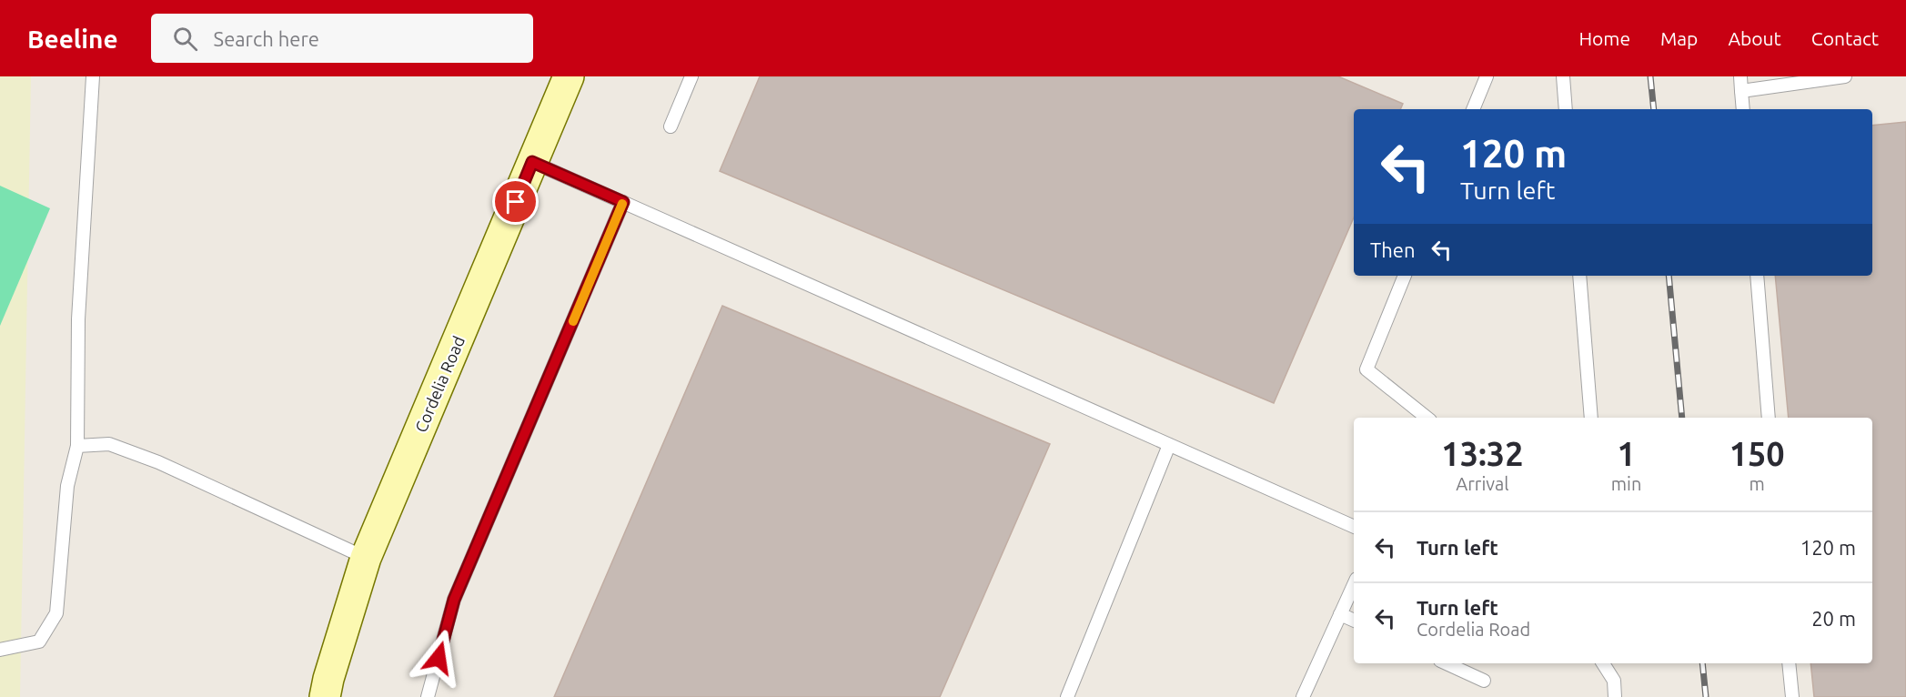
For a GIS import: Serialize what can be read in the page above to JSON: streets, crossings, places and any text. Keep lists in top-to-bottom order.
{
  "streets": {
    "main road": ["Cordelia Road"]
  },
  "page": {
    "header": "Beeline",
    "search": "Search here",
    "nav": [
      "Home",
      "Map",
      "About",
      "Contact"
    ],
    "turn": ["120 m", "Turn left"],
    "then": "Then",
    "eta": [
      "13:32",
      "Arrival",
      "1",
      "min",
      "150",
      "m"
    ],
    "list": [
      {
        "name": "Turn left",
        "value": "120 m"
      },
      {
        "name": "Turn left",
        "note": "Cordelia Road",
        "value": "20 m"
      }
    ]
  }
}
